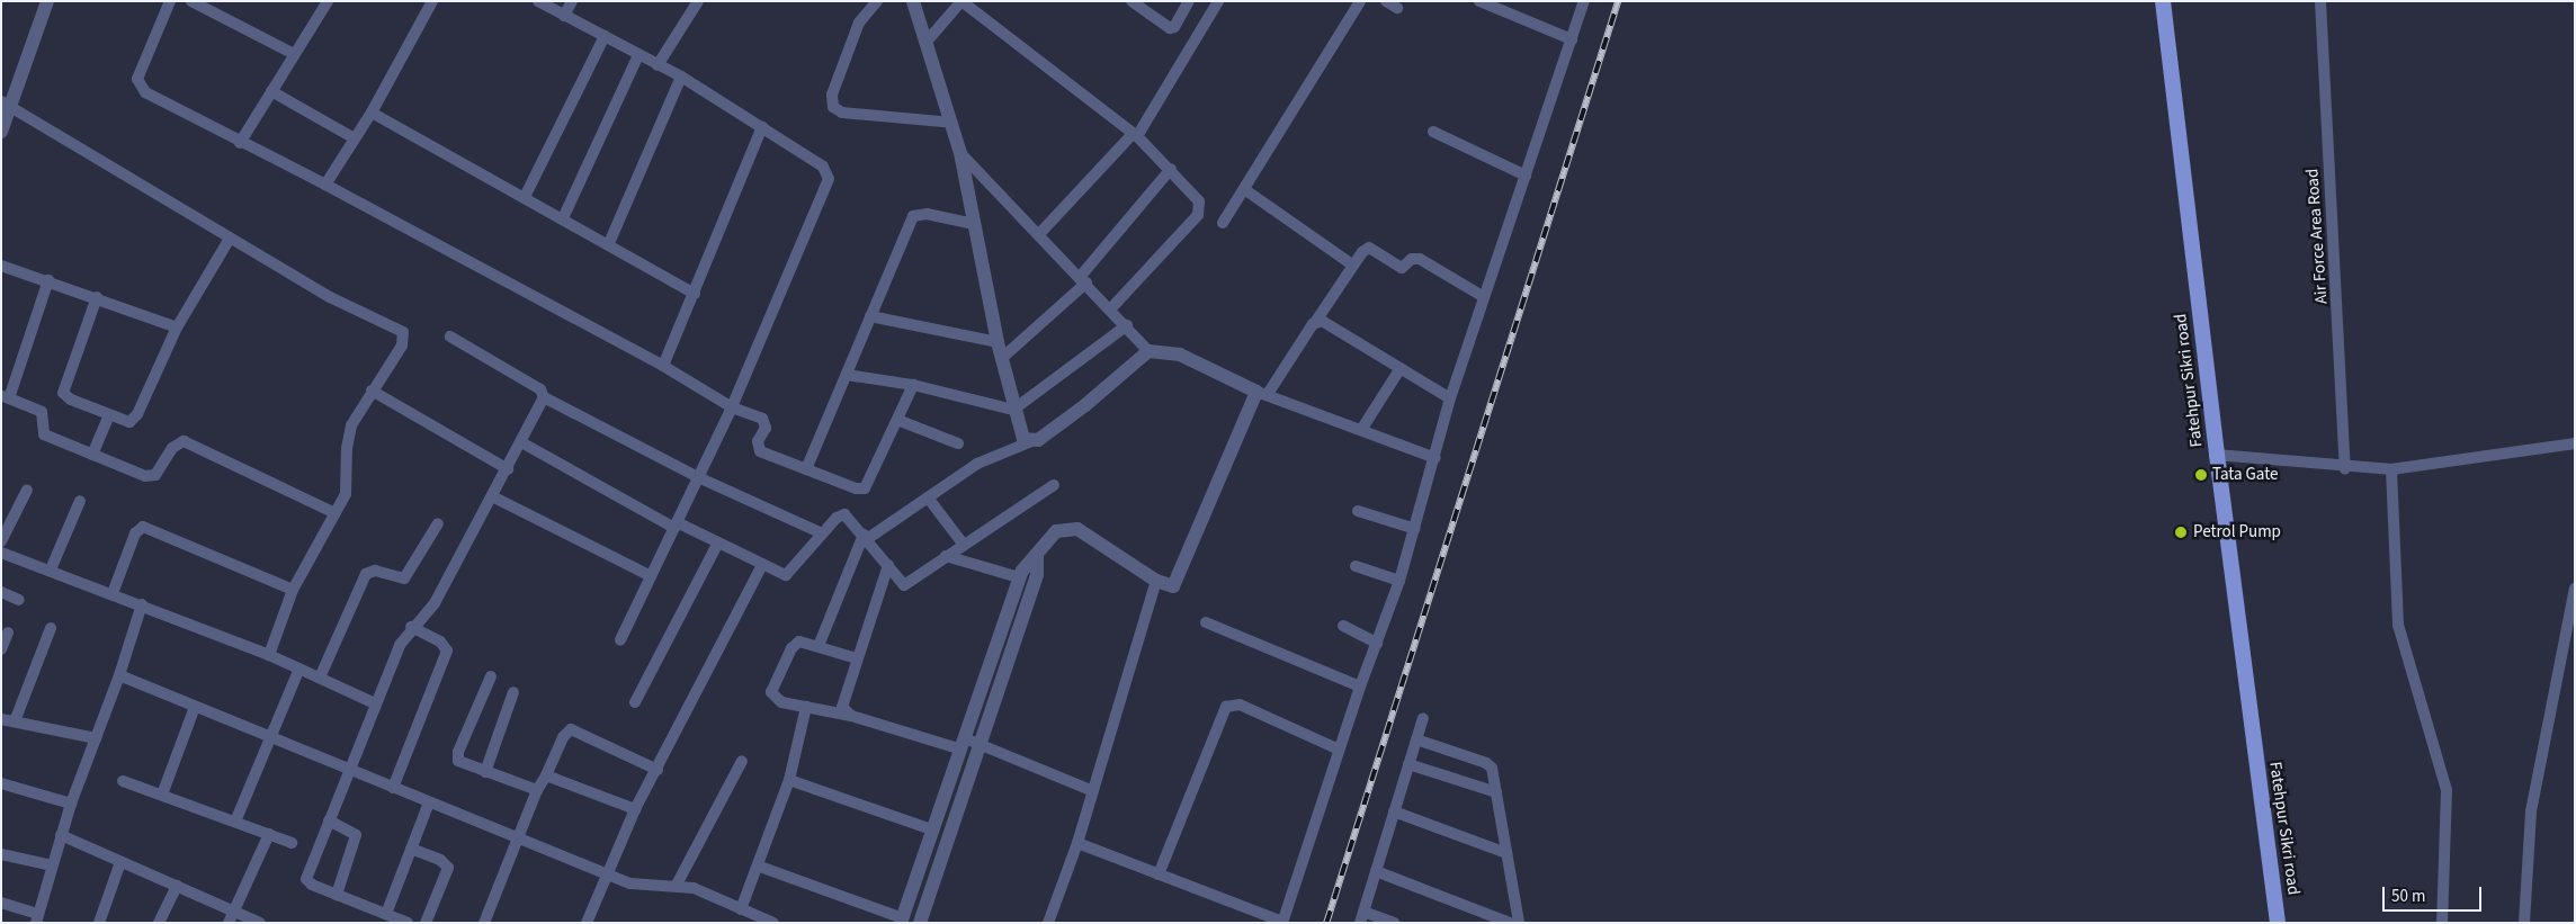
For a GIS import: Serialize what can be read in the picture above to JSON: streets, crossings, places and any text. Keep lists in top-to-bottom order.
{
  "streets": {
    "main road": ["Fatehpur Sikri road"],
    "street": ["Air Force Area Road"]
  },
  "places": ["Tata Gate", "Petrol Pump"],
  "scale_bar": "50 m"
}
